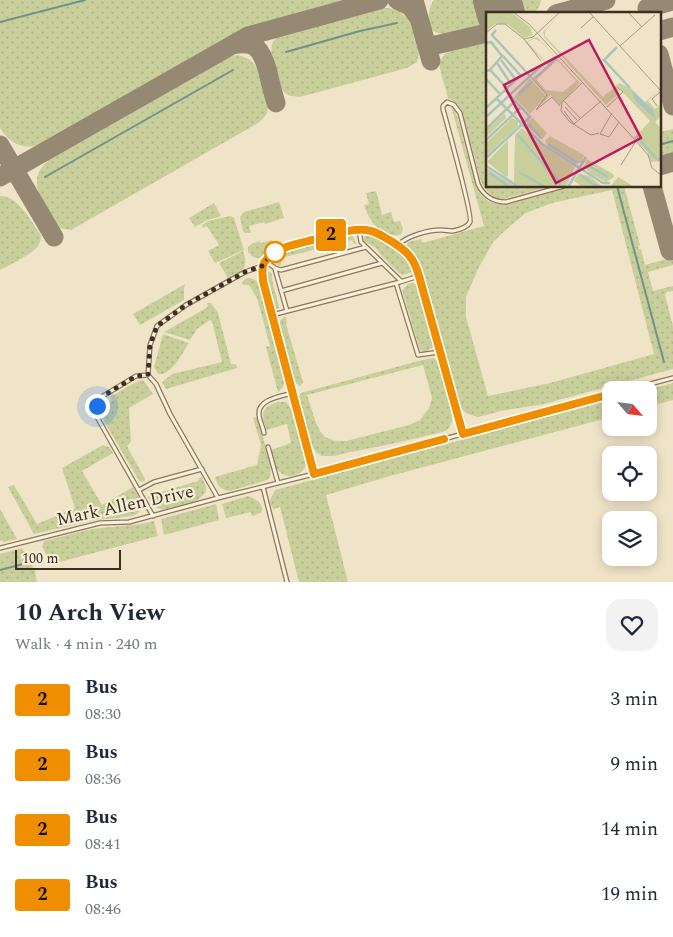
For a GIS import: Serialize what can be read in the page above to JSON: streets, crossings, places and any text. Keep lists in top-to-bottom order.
{
  "streets": {
    "lane": ["Mark Allen Drive"]
  },
  "lines": ["bus line 2"],
  "scale_bar": "100 m",
  "north": "bottom right",
  "page": {
    "on_map": "2",
    "scale": "100 m",
    "heading": ["10 Arch View", "Walk · 4 min · 240 m"],
    "list": [
      {
        "mark": "2",
        "name": "Bus",
        "note": "08:30",
        "value": "3 min"
      },
      {
        "mark": "2",
        "name": "Bus",
        "note": "08:36",
        "value": "9 min"
      },
      {
        "mark": "2",
        "name": "Bus",
        "note": "08:41",
        "value": "14 min"
      },
      {
        "mark": "2",
        "name": "Bus",
        "note": "08:46",
        "value": "19 min"
      }
    ]
  }
}
